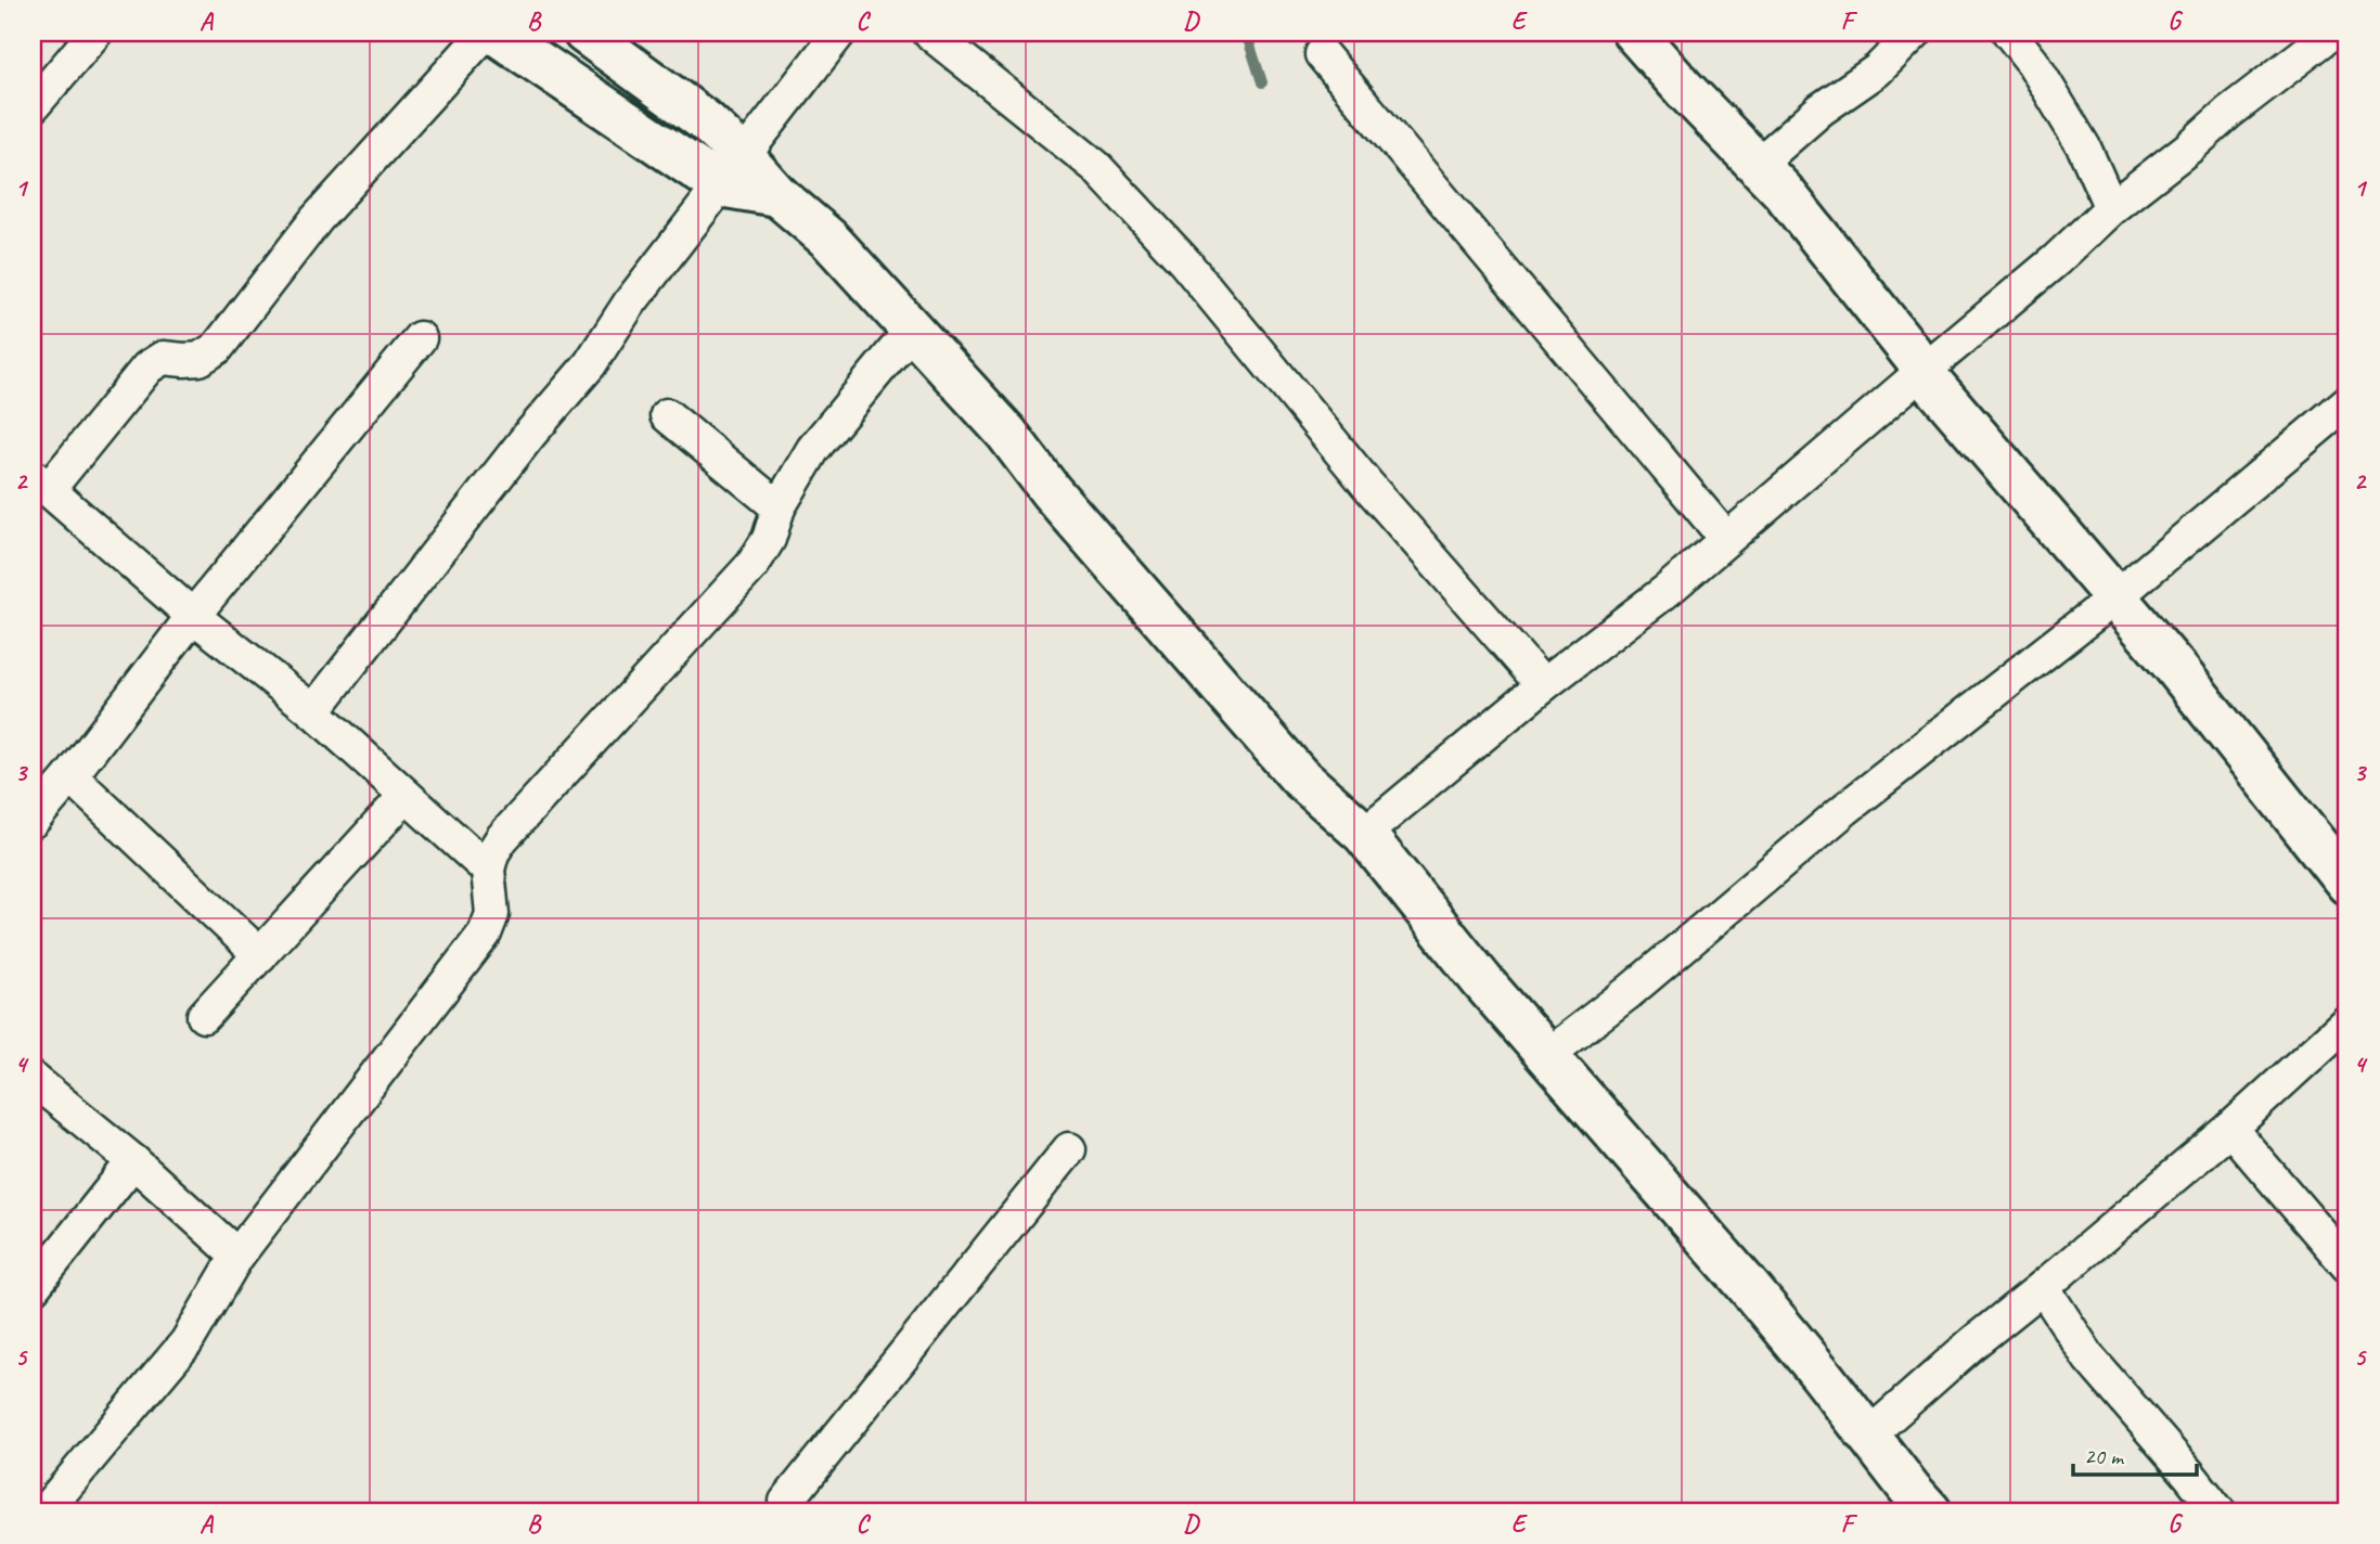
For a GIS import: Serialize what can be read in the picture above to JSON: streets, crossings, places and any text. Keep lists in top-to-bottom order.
{
  "scale_bar": "20 m",
  "grid": {
    "columns": [
      "A",
      "B",
      "C",
      "D",
      "E",
      "F",
      "G"
    ],
    "rows": [
      "1",
      "2",
      "3",
      "4",
      "5"
    ]
  }
}
